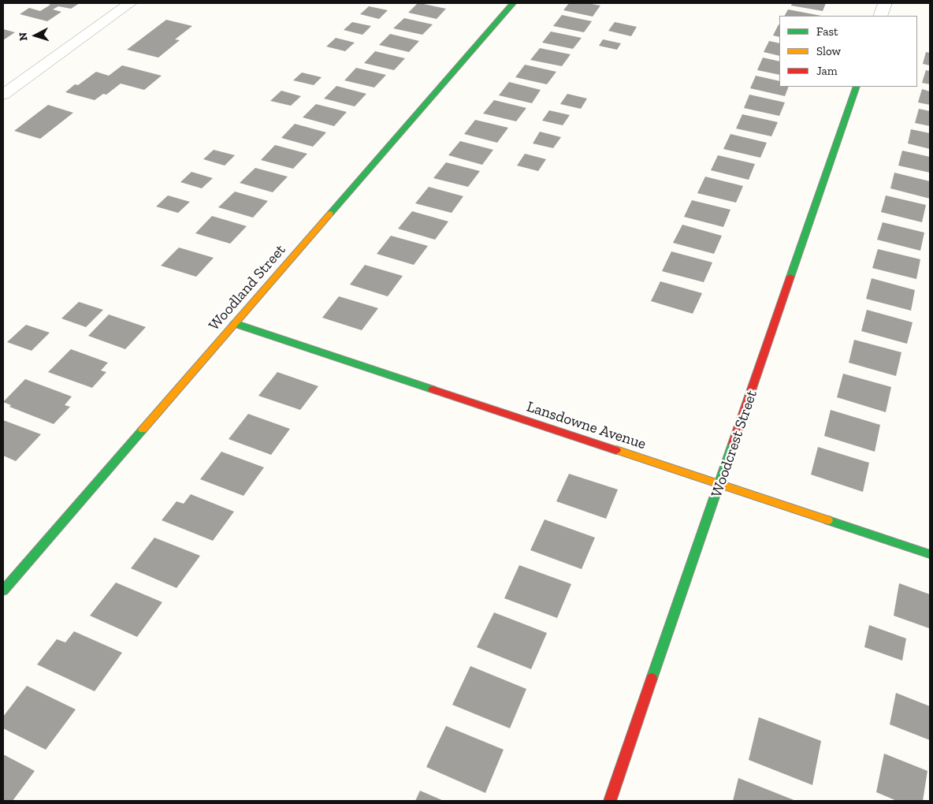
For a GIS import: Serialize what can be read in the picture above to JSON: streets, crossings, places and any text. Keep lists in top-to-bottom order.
{
  "streets": {
    "street": ["Woodland Street", "Lansdowne Avenue", "Woodcrest Street"]
  },
  "crossings": [
    ["Woodland Street", "Lansdowne Avenue"],
    ["Lansdowne Avenue", "Woodcrest Street"]
  ],
  "legend": ["Fast", "Slow", "Jam"],
  "north": "left"
}
